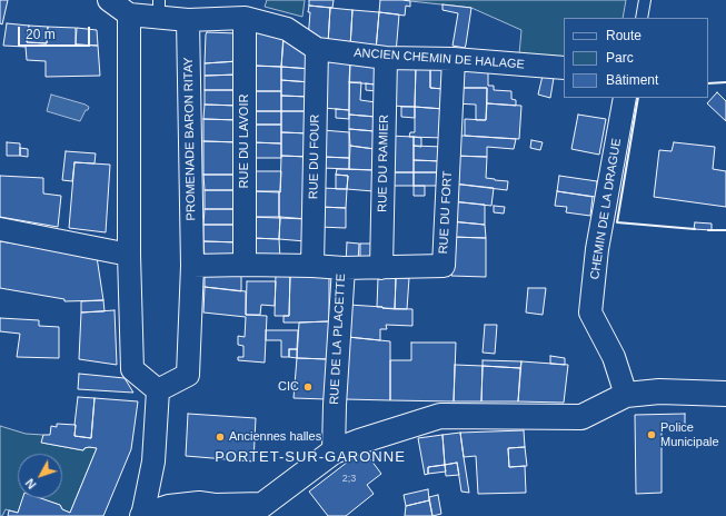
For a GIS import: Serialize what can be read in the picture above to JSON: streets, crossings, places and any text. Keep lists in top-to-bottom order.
{
  "streets": {
    "street": [
      "ANCIEN CHEMIN DE HALAGE",
      "PROMENADE BARON RITAY",
      "RUE DU LAVOIR",
      "RUE DU FOUR",
      "RUE DU RAMIER",
      "CHEMIN DE LA DRAGUE",
      "RUE DU FORT",
      "RUE DE LA PLACETTE"
    ]
  },
  "crossings": [
    ["ANCIEN CHEMIN DE HALAGE", "PROMENADE BARON RITAY"],
    ["ANCIEN CHEMIN DE HALAGE", "RUE DU LAVOIR"],
    ["ANCIEN CHEMIN DE HALAGE", "RUE DU FOUR"],
    ["ANCIEN CHEMIN DE HALAGE", "RUE DU RAMIER"],
    ["ANCIEN CHEMIN DE HALAGE", "RUE DU FORT"],
    ["PROMENADE BARON RITAY", "RUE DE LA PLACETTE"],
    ["RUE DU LAVOIR", "RUE DE LA PLACETTE"],
    ["RUE DU FOUR", "RUE DE LA PLACETTE"],
    ["RUE DU RAMIER", "RUE DU FORT"],
    ["RUE DU FORT", "RUE DE LA PLACETTE"]
  ],
  "districts": ["PORTET-SUR-GARONNE"],
  "places": ["CIC", "Police Municipale", "Anciennes halles"],
  "house_numbers": ["2;3"],
  "legend": ["Route", "Parc", "Bâtiment"],
  "scale_bar": "20 m",
  "north": "bottom left"
}
